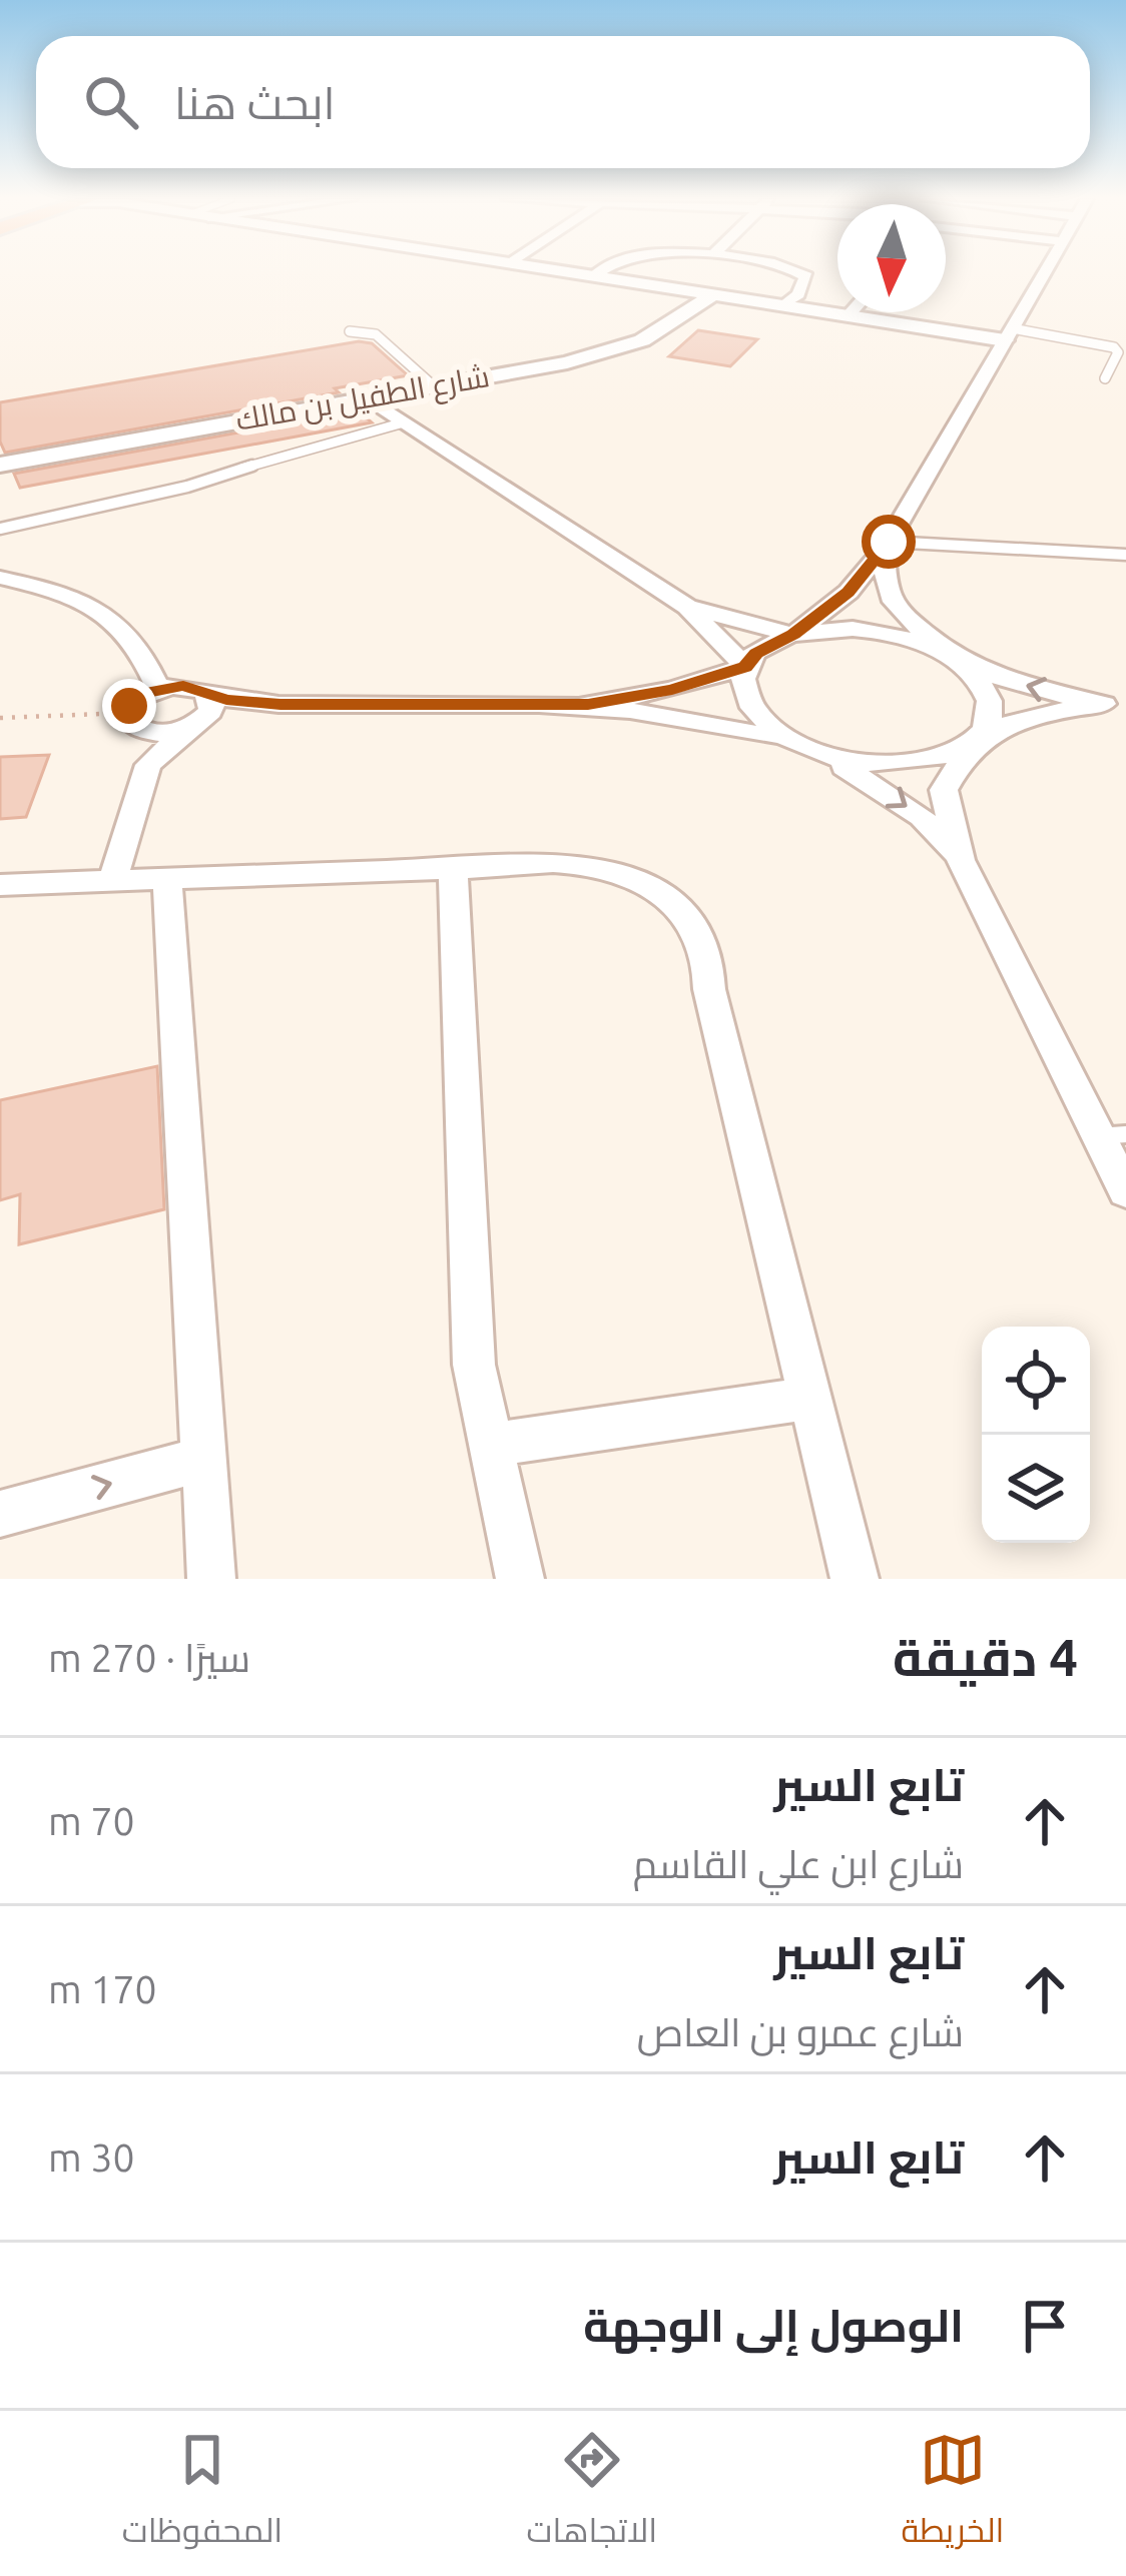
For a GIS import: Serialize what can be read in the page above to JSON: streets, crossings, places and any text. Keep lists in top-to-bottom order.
{
  "streets": {
    "street": ["شارع الطفيل بن مالك"]
  },
  "north": "bottom",
  "page": {
    "search": "ابحث هنا",
    "heading": ["4 دقيقة", "سيرًا · 270 m"],
    "list": [
      ["تابع السير", "شارع ابن علي القاسم", "70 m"],
      ["تابع السير", "شارع عمرو بن العاص", "170 m"],
      ["تابع السير", "30 m"],
      "الوصول إلى الوجهة"
    ],
    "nav": ["الخريطة", "الاتجاهات", "المحفوظات"]
  }
}
